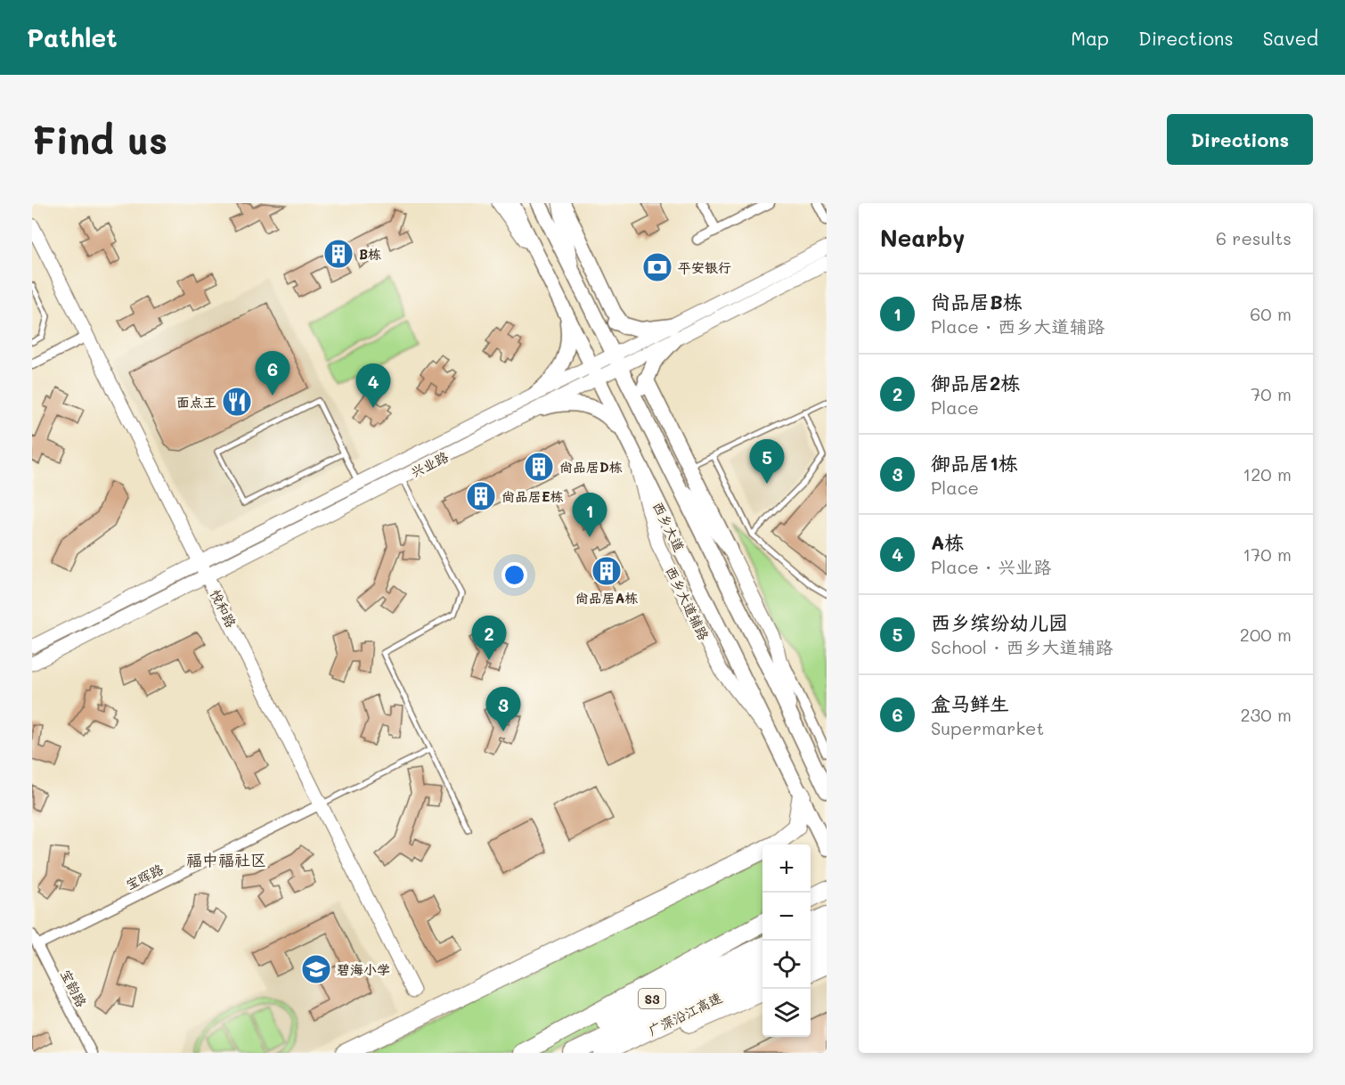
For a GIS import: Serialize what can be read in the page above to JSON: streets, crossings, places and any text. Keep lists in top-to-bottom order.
{
  "streets": {
    "highway": ["S3", "广深沿江高速"],
    "main road": ["兴业路", "西乡大道", "悦和路"],
    "street": ["宝晖路", "宝韵路"]
  },
  "crossings": [
    ["兴业路", "西乡大道"],
    ["兴业路", "悦和路"],
    ["悦和路", "宝晖路"],
    ["宝晖路", "宝韵路"]
  ],
  "districts": ["福中福社区"],
  "places": {
    "building": [
      "B栋",
      "尚品居D栋",
      "尚品居E栋",
      "尚品居A栋"
    ],
    "bank": ["平安银行"],
    "restaurant": ["面点王"],
    "school or university": ["碧海小学"]
  },
  "page": {
    "header": "Pathlet",
    "nav": ["Map", "Directions", "Saved"],
    "buttons": "Directions",
    "title": "Find us",
    "heading": ["Nearby", "6 results"],
    "list": [
      {
        "mark": "1",
        "name": "尚品居B栋",
        "note": "Place · 西乡大道辅路",
        "value": "60 m"
      },
      {
        "mark": "2",
        "name": "御品居2栋",
        "note": "Place",
        "value": "70 m"
      },
      {
        "mark": "3",
        "name": "御品居1栋",
        "note": "Place",
        "value": "120 m"
      },
      {
        "mark": "4",
        "name": "A栋",
        "note": "Place · 兴业路",
        "value": "170 m"
      },
      {
        "mark": "5",
        "name": "西乡缤纷幼儿园",
        "note": "School · 西乡大道辅路",
        "value": "200 m"
      },
      {
        "mark": "6",
        "name": "盒马鲜生",
        "note": "Supermarket",
        "value": "230 m"
      }
    ],
    "pins": [
      "6",
      "4",
      "5",
      "1",
      "2",
      "3"
    ],
    "map_buttons": ["+", "−"]
  }
}
